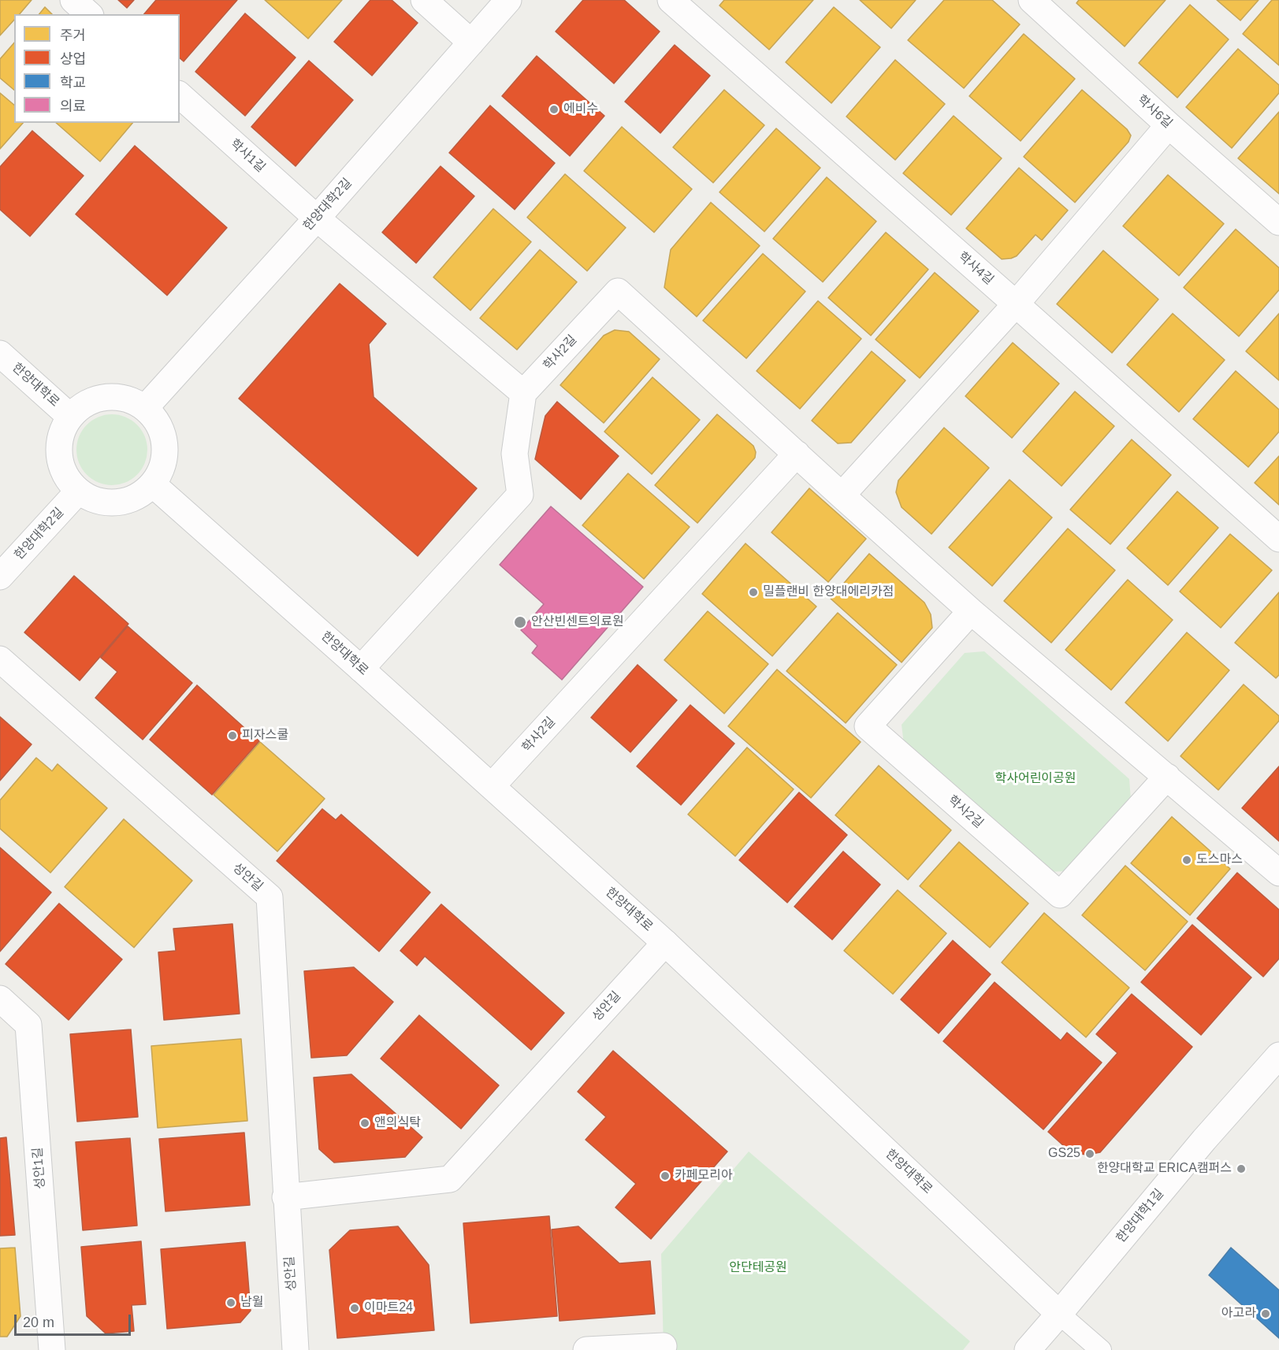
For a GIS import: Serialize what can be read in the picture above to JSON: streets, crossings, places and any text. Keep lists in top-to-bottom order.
{
  "streets": {
    "street": [
      "학사6길",
      "학사1길",
      "한양대학2길",
      "학사4길",
      "학사2길",
      "한양대학로",
      "성안길",
      "성안1길",
      "한양대학1길"
    ]
  },
  "crossings": [
    ["학사1길", "한양대학2길"],
    ["한양대학2길", "한양대학로"],
    ["학사2길", "한양대학로"],
    ["한양대학로", "성안길"],
    ["한양대학로", "한양대학1길"]
  ],
  "parks": ["학사어린이공원", "안단테공원"],
  "places": [
    "에비수",
    "밀플랜비 한양대에리카점",
    "안산빈센트의료원",
    "피자스쿨",
    "도스마스",
    "앤의식탁",
    "GS25",
    "한양대학교 ERICA캠퍼스",
    "카페모리아",
    "남월",
    "이마트24",
    "아고라"
  ],
  "legend": [
    "주거",
    "상업",
    "학교",
    "의료"
  ],
  "scale_bar": "20 m"
}
